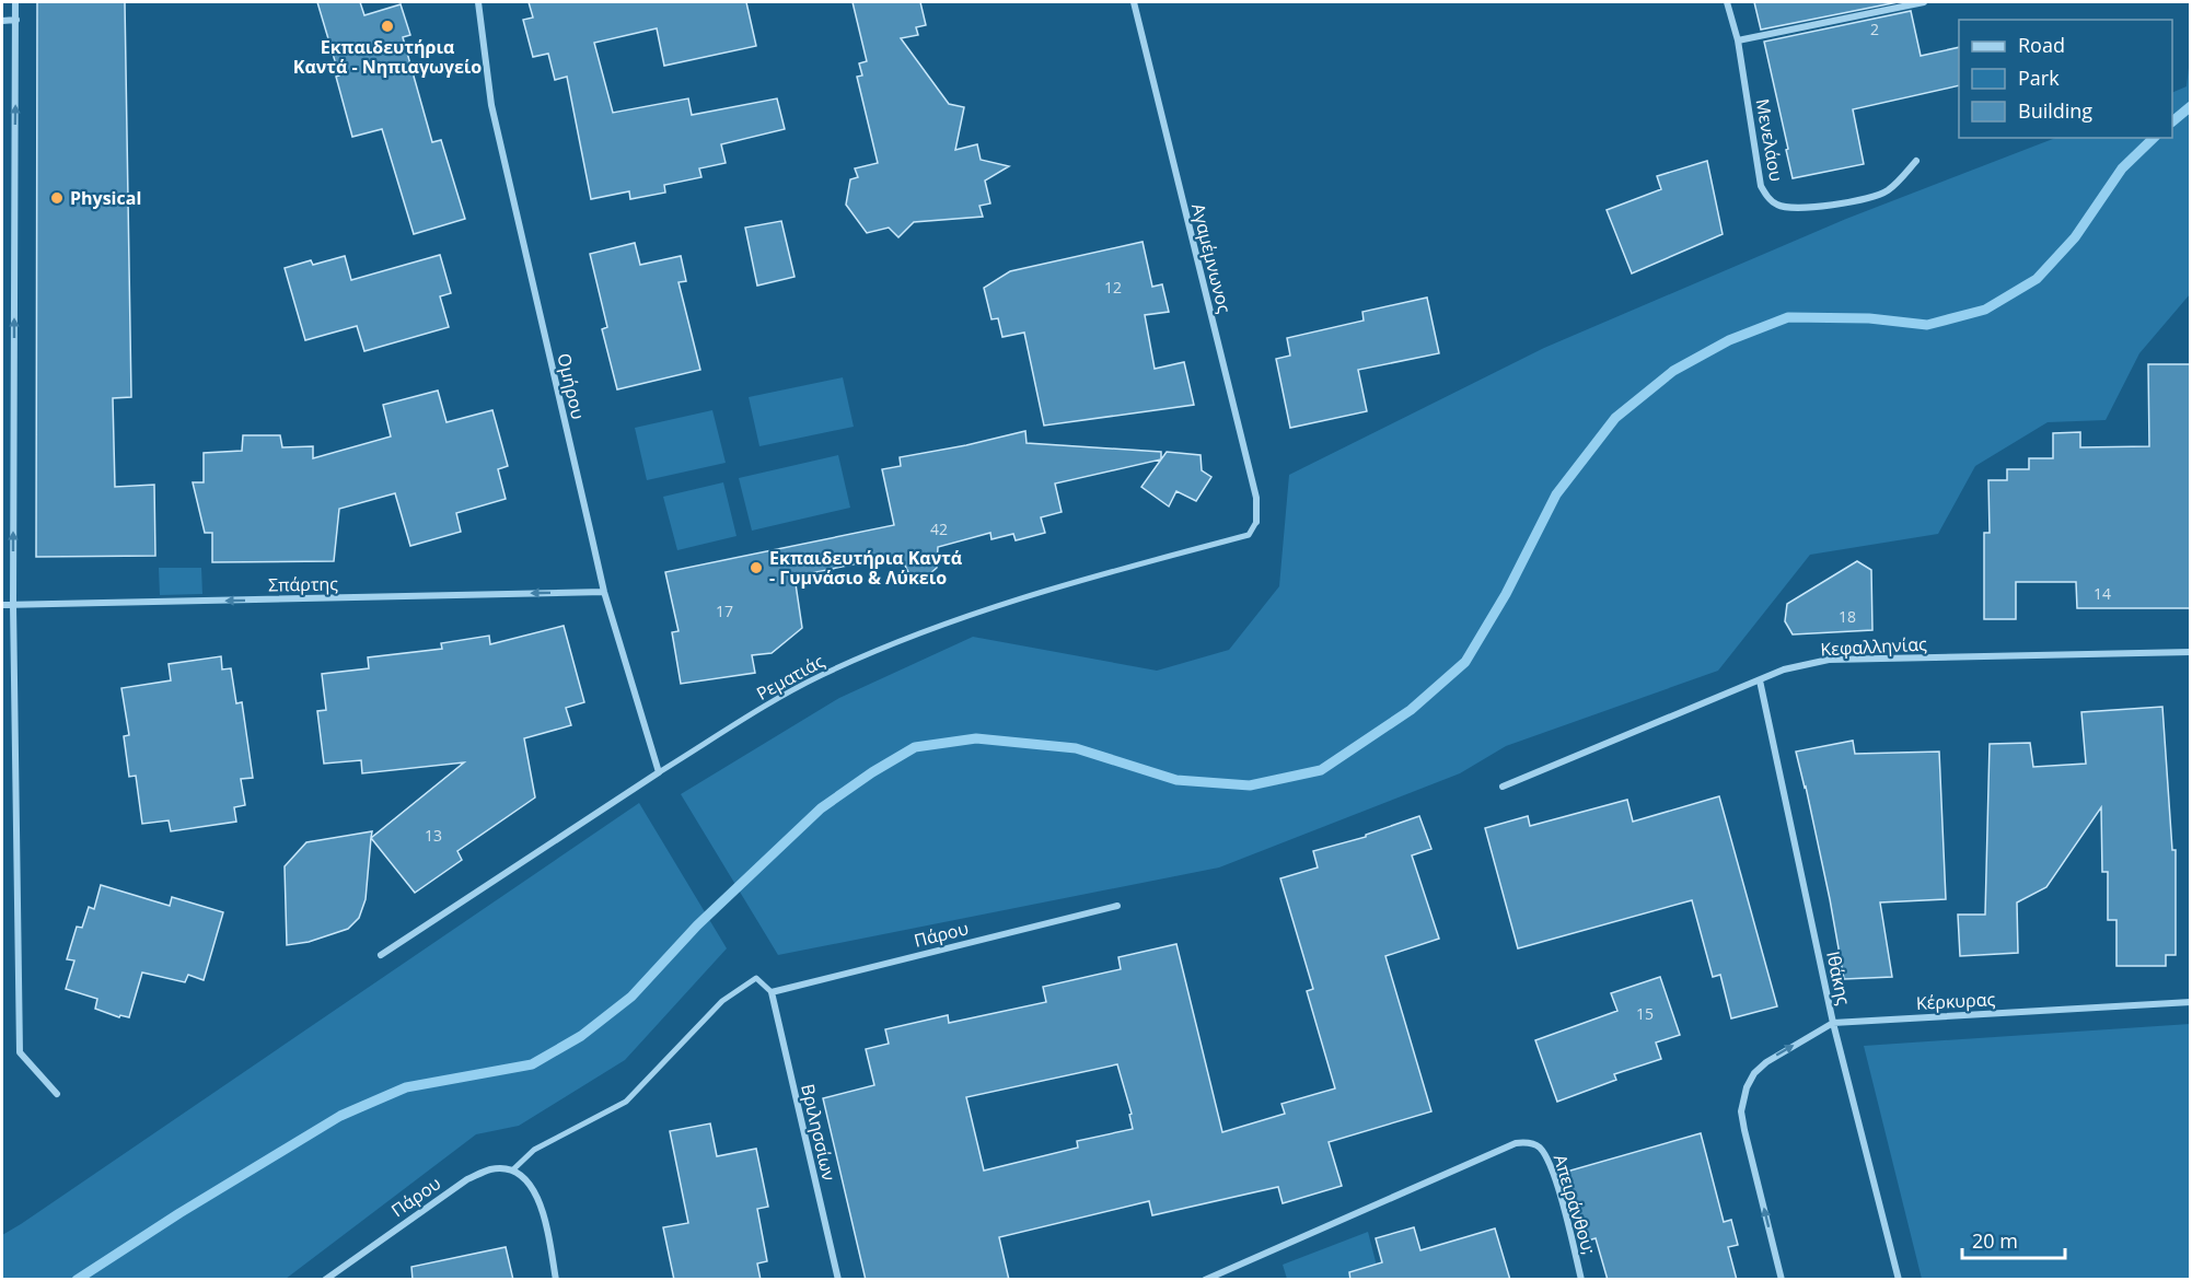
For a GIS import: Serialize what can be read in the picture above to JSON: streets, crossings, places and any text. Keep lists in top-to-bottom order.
{
  "streets": {
    "street": [
      "Μενελάου",
      "Αγαμέμνωνος",
      "Ομήρου",
      "Σπάρτης",
      "Κεφαλληνίας",
      "Ρεματιάς",
      "Πάρου",
      "Ιθάκης",
      "Κέρκυρας",
      "Βριλησσίων",
      "Απειράνθου;"
    ]
  },
  "crossings": [
    ["Αγαμέμνωνος", "Ρεματιάς"],
    ["Ομήρου", "Σπάρτης"],
    ["Ομήρου", "Ρεματιάς"],
    ["Κεφαλληνίας", "Ιθάκης"],
    ["Πάρου", "Βριλησσίων"],
    ["Ιθάκης", "Κέρκυρας"]
  ],
  "one_way": ["Σπάρτης", "Κέρκυρας"],
  "places": ["Εκπαιδευτήρια Καντά - Νηπιαγωγείο", "Physical", "Εκπαιδευτήρια Καντά - Γυμνάσιο & Λύκειο"],
  "house_numbers": [
    "2",
    "12",
    "42",
    "14",
    "17",
    "18",
    "13",
    "15"
  ],
  "legend": ["Road", "Park", "Building"],
  "scale_bar": "20 m"
}
